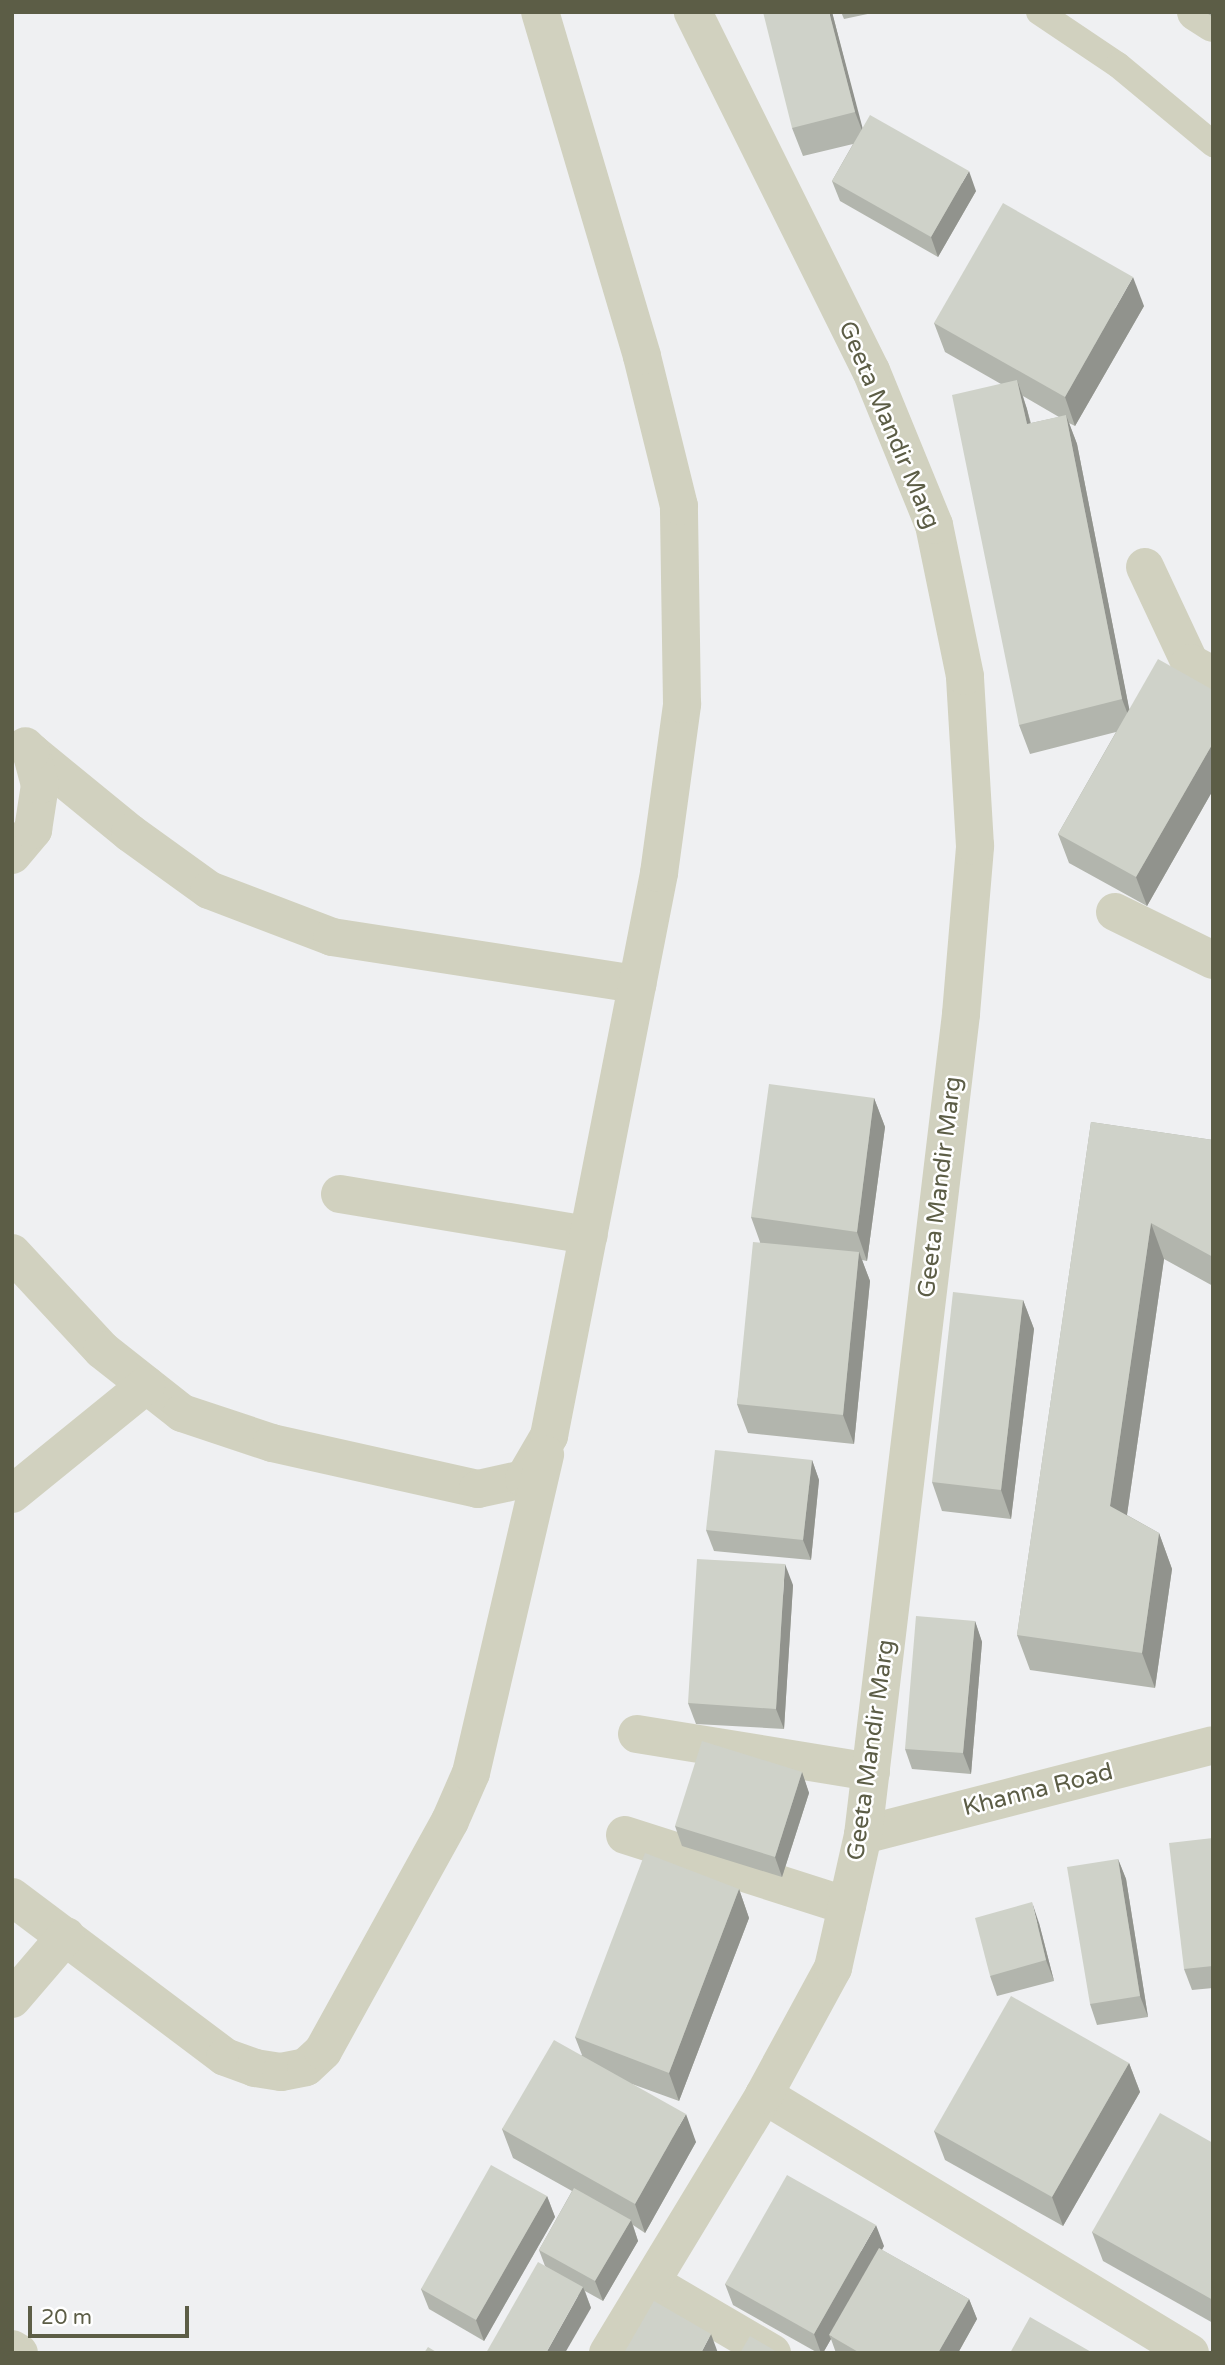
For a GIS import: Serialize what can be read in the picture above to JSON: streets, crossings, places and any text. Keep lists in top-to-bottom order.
{
  "streets": {
    "street": ["Geeta Mandir Marg", "Khanna Road"]
  },
  "crossings": [
    ["Geeta Mandir Marg", "Khanna Road"]
  ],
  "scale_bar": "20 m"
}
